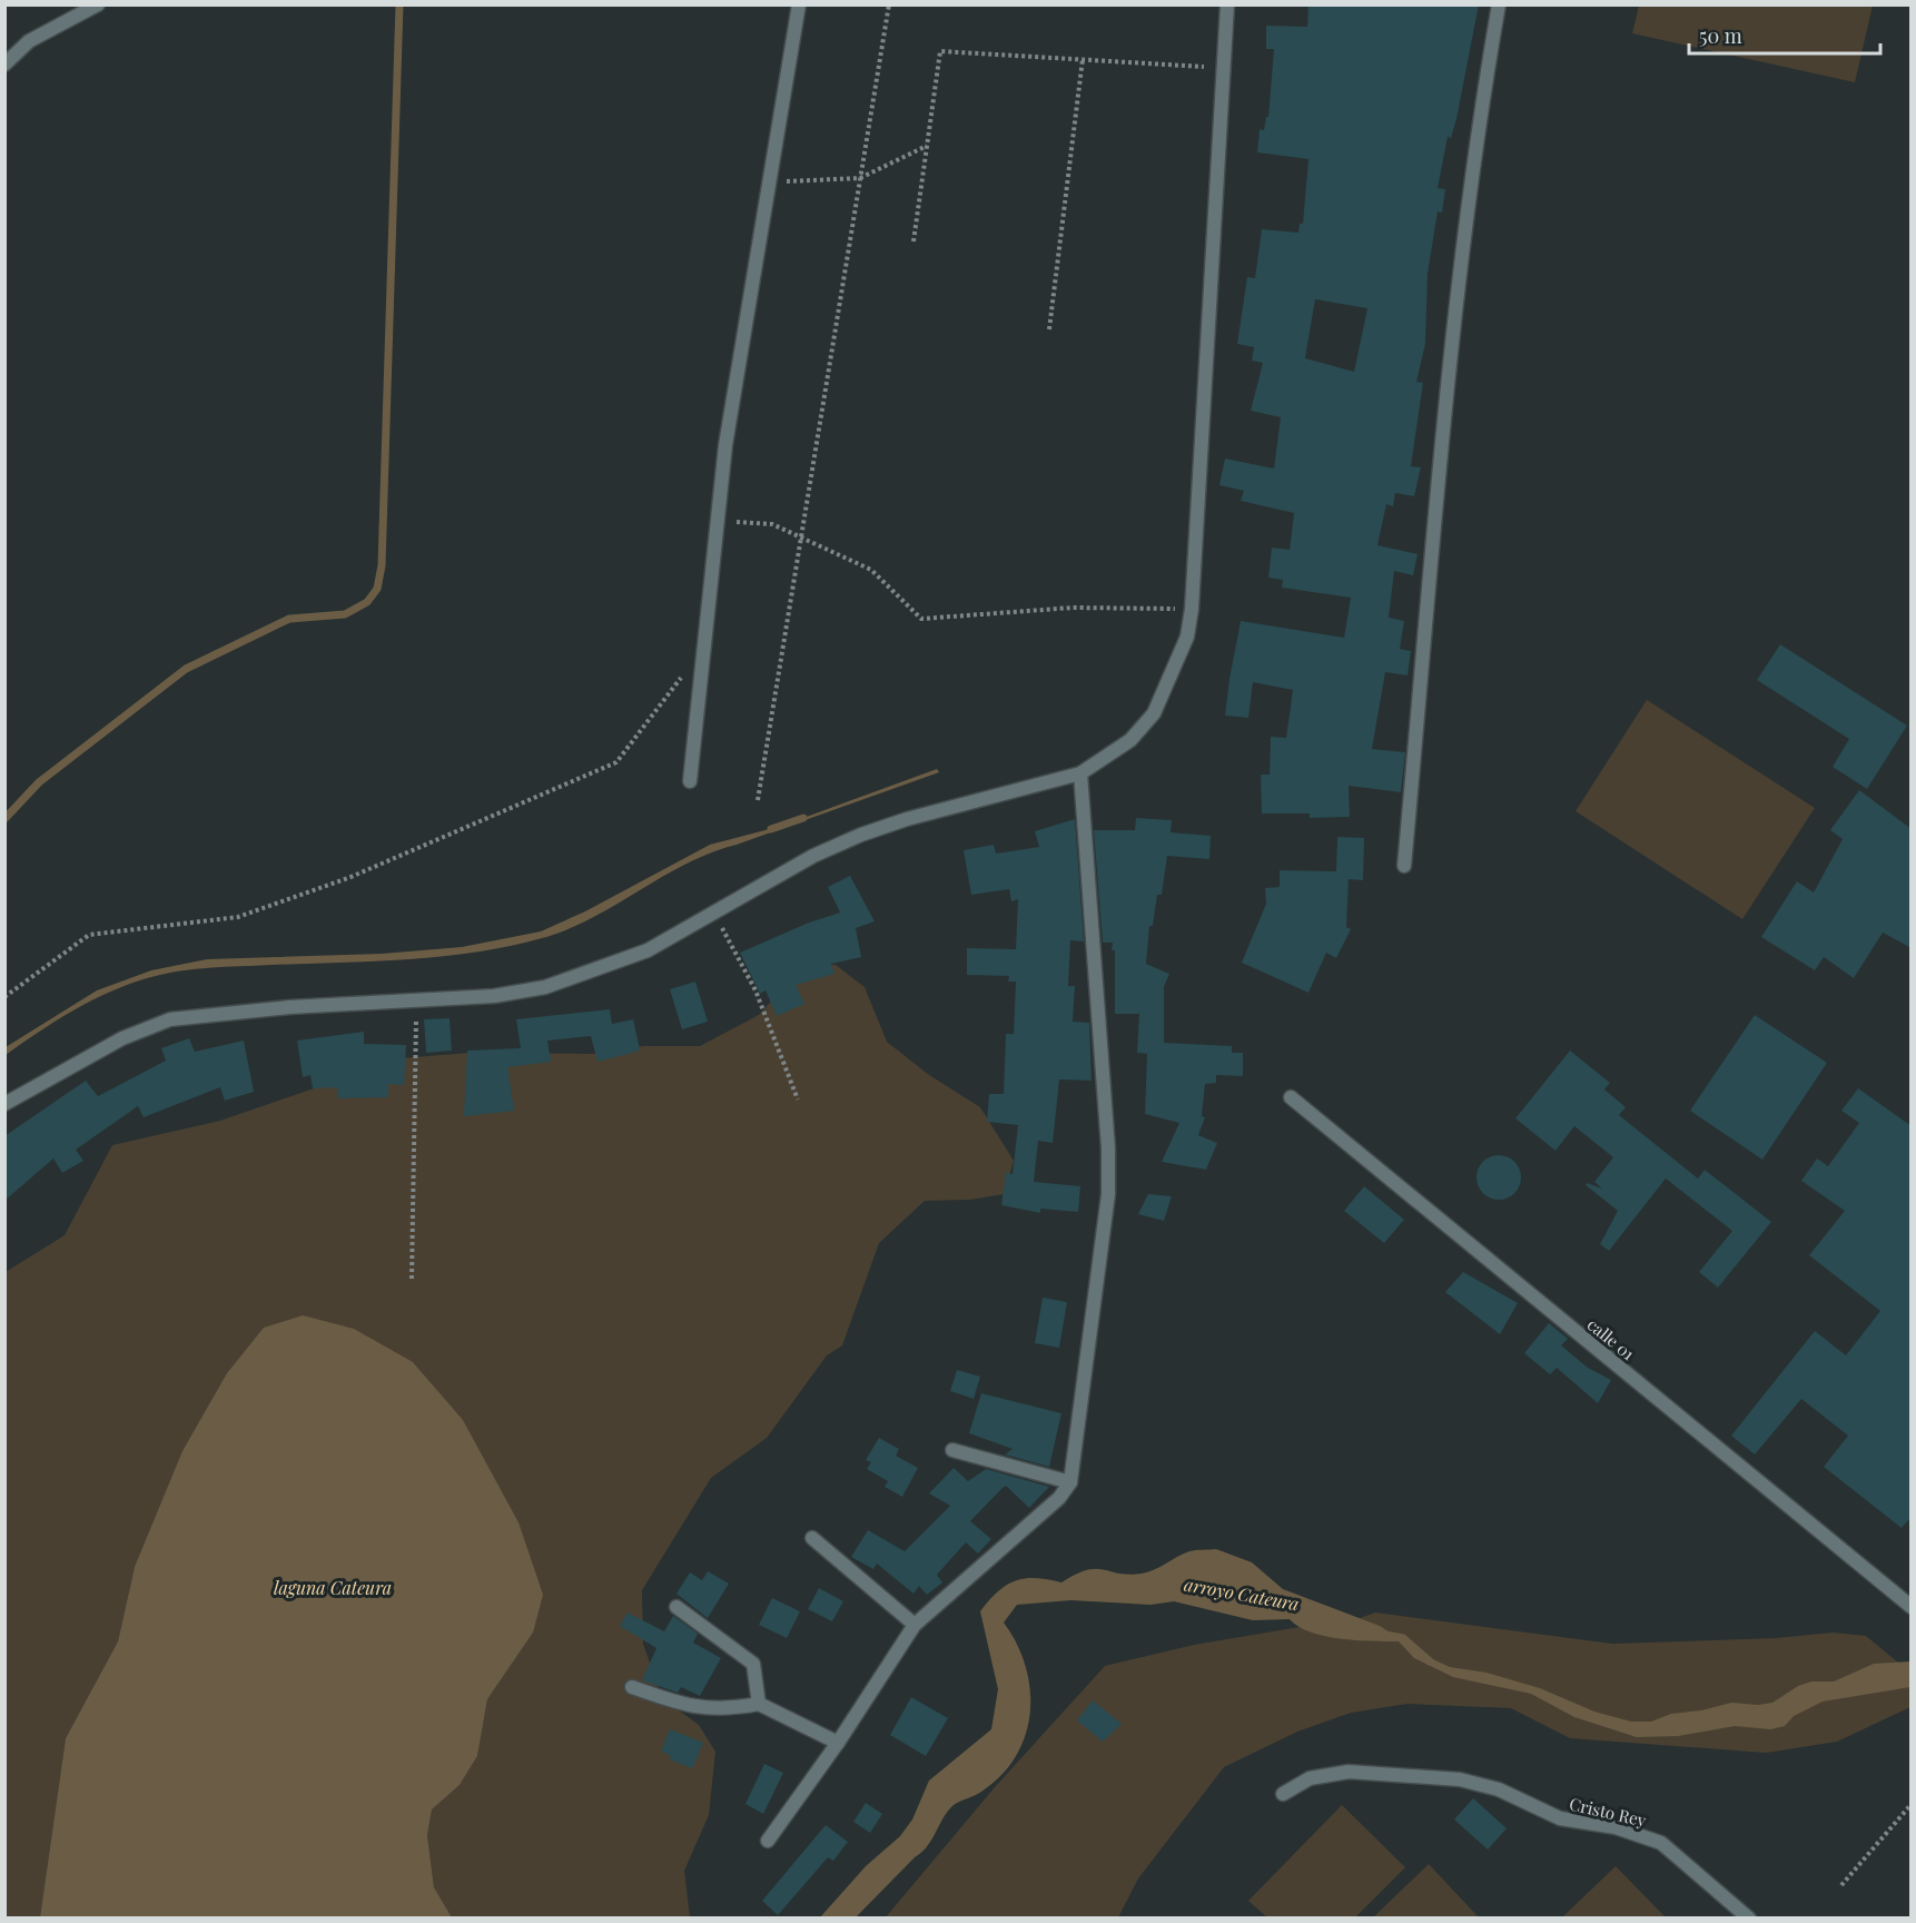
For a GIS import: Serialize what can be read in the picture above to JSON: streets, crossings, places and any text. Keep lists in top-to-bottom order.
{
  "streets": {
    "street": ["calle 01", "Cristo Rey"]
  },
  "water": ["laguna Cateura", "arroyo Cateura"],
  "scale_bar": "50 m"
}
